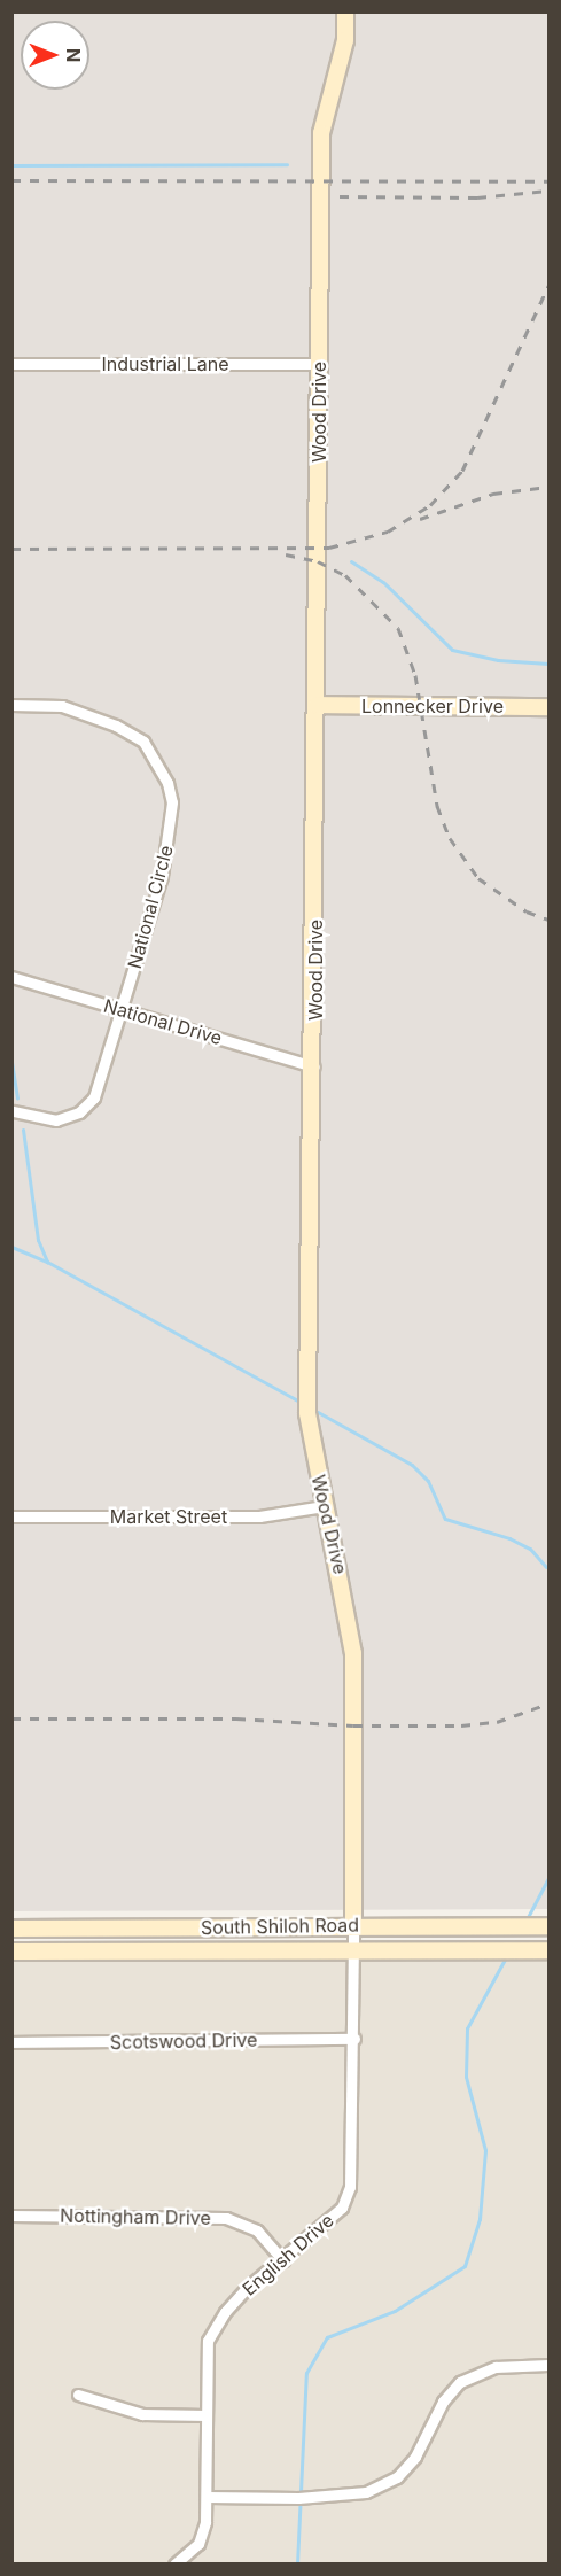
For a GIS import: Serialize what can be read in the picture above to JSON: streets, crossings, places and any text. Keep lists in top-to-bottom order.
{
  "streets": {
    "street": [
      "Industrial Lane",
      "Wood Drive",
      "Lonnecker Drive",
      "National Circle",
      "National Drive",
      "Market Street",
      "South Shiloh Road",
      "Scotswood Drive",
      "Nottingham Drive",
      "English Drive"
    ]
  },
  "crossings": [
    ["Industrial Lane", "Wood Drive"],
    ["Wood Drive", "Lonnecker Drive"],
    ["Wood Drive", "National Drive"],
    ["Wood Drive", "Market Street"],
    ["Wood Drive", "South Shiloh Road"],
    ["Wood Drive", "English Drive"],
    ["National Circle", "National Drive"],
    ["South Shiloh Road", "English Drive"],
    ["Scotswood Drive", "English Drive"],
    ["Nottingham Drive", "English Drive"]
  ],
  "north": "right"
}
